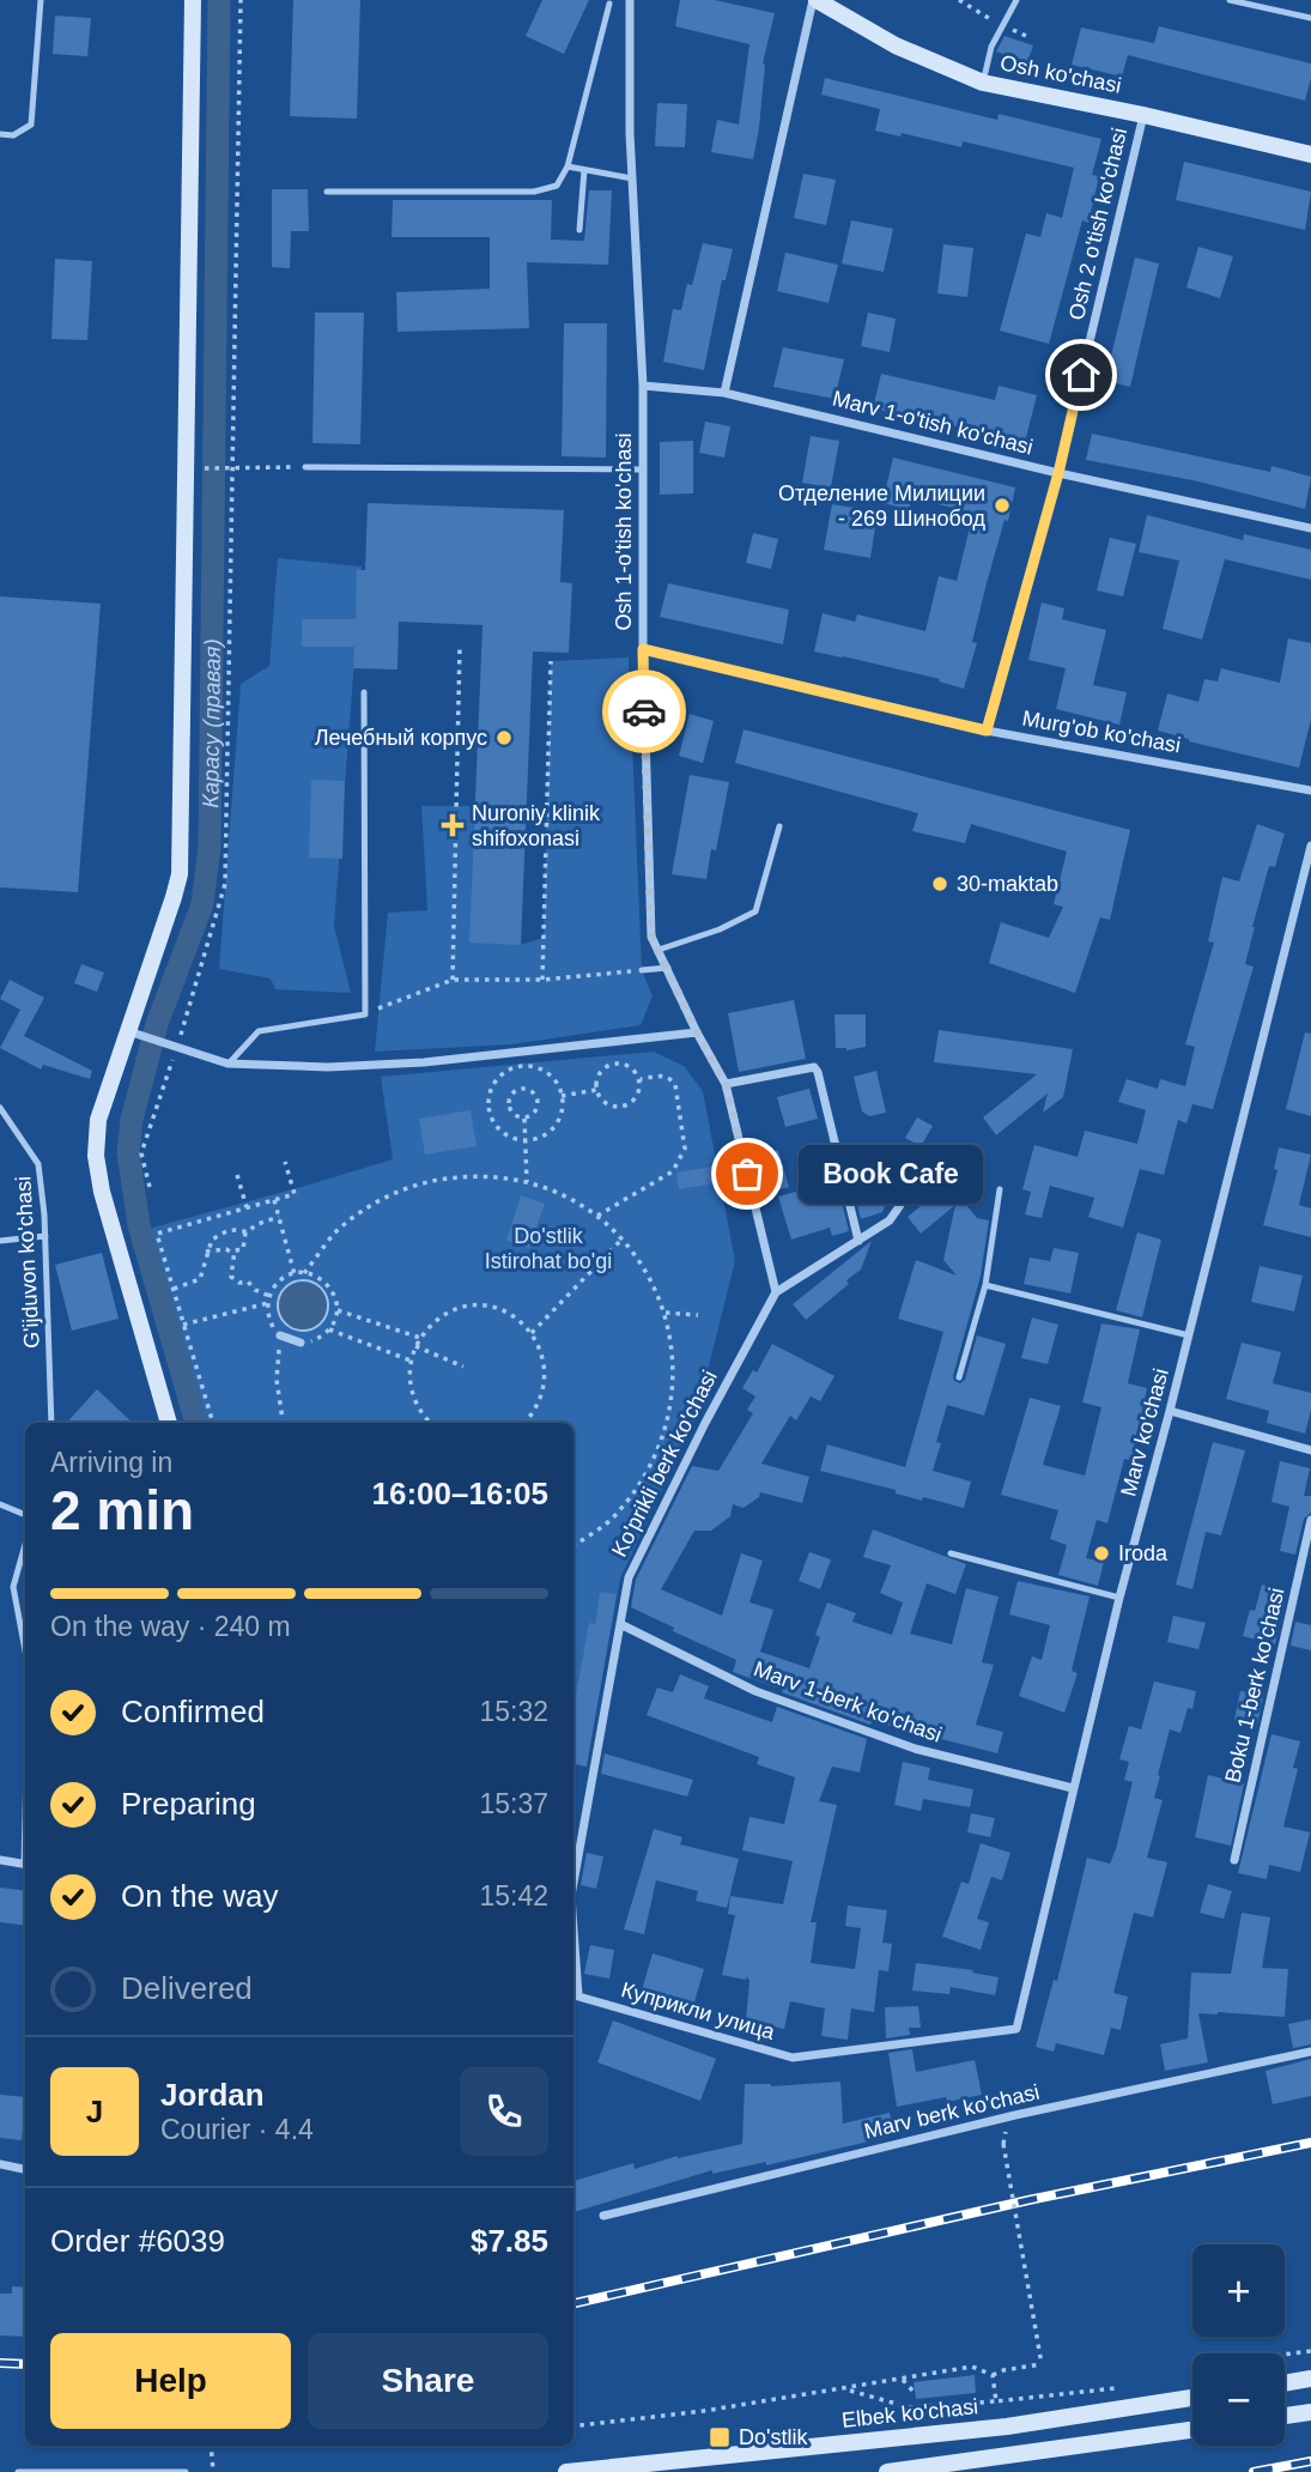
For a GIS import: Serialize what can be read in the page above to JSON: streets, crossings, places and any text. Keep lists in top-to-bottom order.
{
  "streets": {
    "street": [
      "Osh ko'chasi",
      "Osh 2 o'tish ko'chasi",
      "Marv 1-o'tish ko'chasi",
      "Osh 1-o'tish ko'chasi",
      "Murg'ob ko'chasi",
      "Marv ko'chasi",
      "Ko'prikli berk ko'chasi",
      "Boku 1-berk ko'chasi",
      "Marv 1-berk ko'chasi",
      "Куприкли улица",
      "Marv berk ko'chasi",
      "Elbek ko'chasi"
    ],
    "lane": ["G'ijduvon ko'chasi"]
  },
  "crossings": [
    ["Osh ko'chasi", "Osh 2 o'tish ko'chasi"],
    ["Osh 2 o'tish ko'chasi", "Marv 1-o'tish ko'chasi"],
    ["Osh 2 o'tish ko'chasi", "Murg'ob ko'chasi"],
    ["Marv 1-o'tish ko'chasi", "Osh 1-o'tish ko'chasi"],
    ["Osh 1-o'tish ko'chasi", "Murg'ob ko'chasi"],
    ["Osh 1-o'tish ko'chasi", "Ko'prikli berk ko'chasi"],
    ["Marv ko'chasi", "Marv 1-berk ko'chasi"],
    ["Marv ko'chasi", "Куприкли улица"],
    ["Ko'prikli berk ko'chasi", "Marv 1-berk ko'chasi"]
  ],
  "water": ["Карасу (правая)"],
  "parks": ["Do'stlik Istirohat bo'gi"],
  "places": {
    "other": [
      "Отделение Милиции - 269 Шинобод",
      "Лечебный корпус",
      "30-maktab",
      "Book Cafe",
      "Iroda"
    ],
    "health": ["Nuroniy klinik shifoxonasi"],
    "transit": ["Do'stlik"]
  },
  "page": {
    "bubble": "Book Cafe",
    "heading": ["2 min", "Arriving in", "16:00–16:05"],
    "panel": [
      "Jordan",
      "Courier · 4.4",
      "Order #6039",
      "$7.85"
    ],
    "bar": "On the way · 240 m",
    "list": [
      ["Confirmed", "15:32"],
      ["Preparing", "15:37"],
      ["On the way", "15:42"],
      "Delivered"
    ],
    "round": "J",
    "map_buttons": ["+", "−"],
    "buttons": ["Help", "Share"]
  }
}
